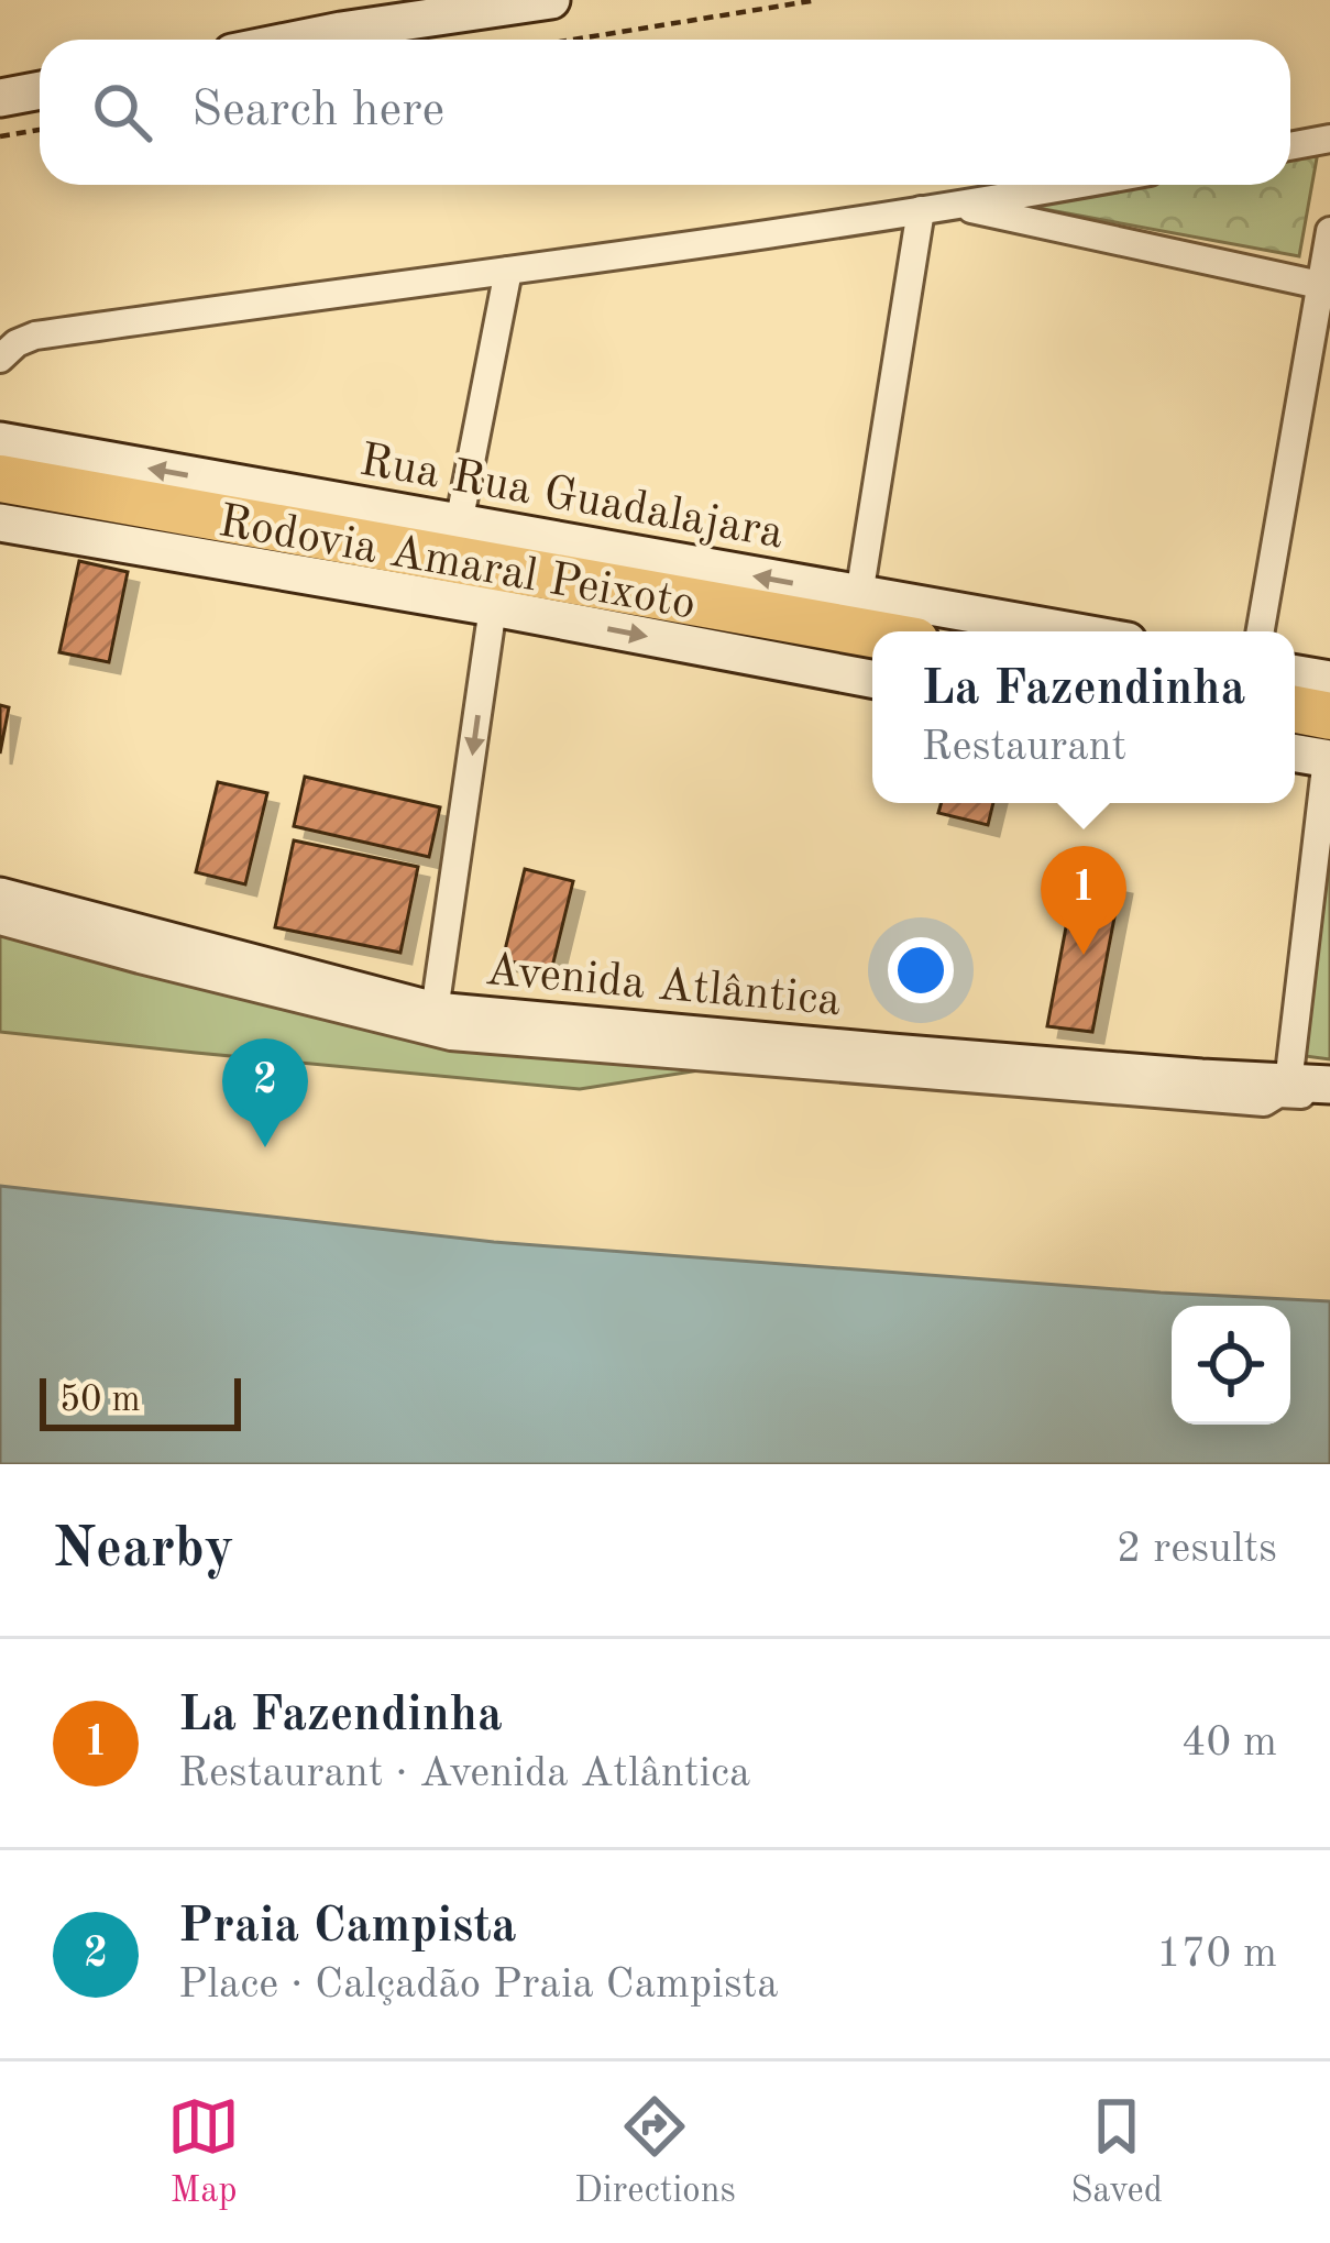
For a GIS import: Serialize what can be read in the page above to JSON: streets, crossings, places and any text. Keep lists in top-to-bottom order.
{
  "streets": {
    "highway": ["Rodovia Amaral Peixoto"],
    "street": ["Rua Rua Guadalajara", "Avenida Atlântica"]
  },
  "scale_bar": "50 m",
  "page": {
    "search": "Search here",
    "popup": ["La Fazendinha", "Restaurant"],
    "pins": ["1", "2"],
    "scale": "50 m",
    "heading": ["Nearby", "2 results"],
    "list": [
      {
        "mark": "1",
        "name": "La Fazendinha",
        "note": "Restaurant · Avenida Atlântica",
        "value": "40 m"
      },
      {
        "mark": "2",
        "name": "Praia Campista",
        "note": "Place · Calçadão Praia Campista",
        "value": "170 m"
      }
    ],
    "nav": ["Map", "Directions", "Saved"]
  }
}
